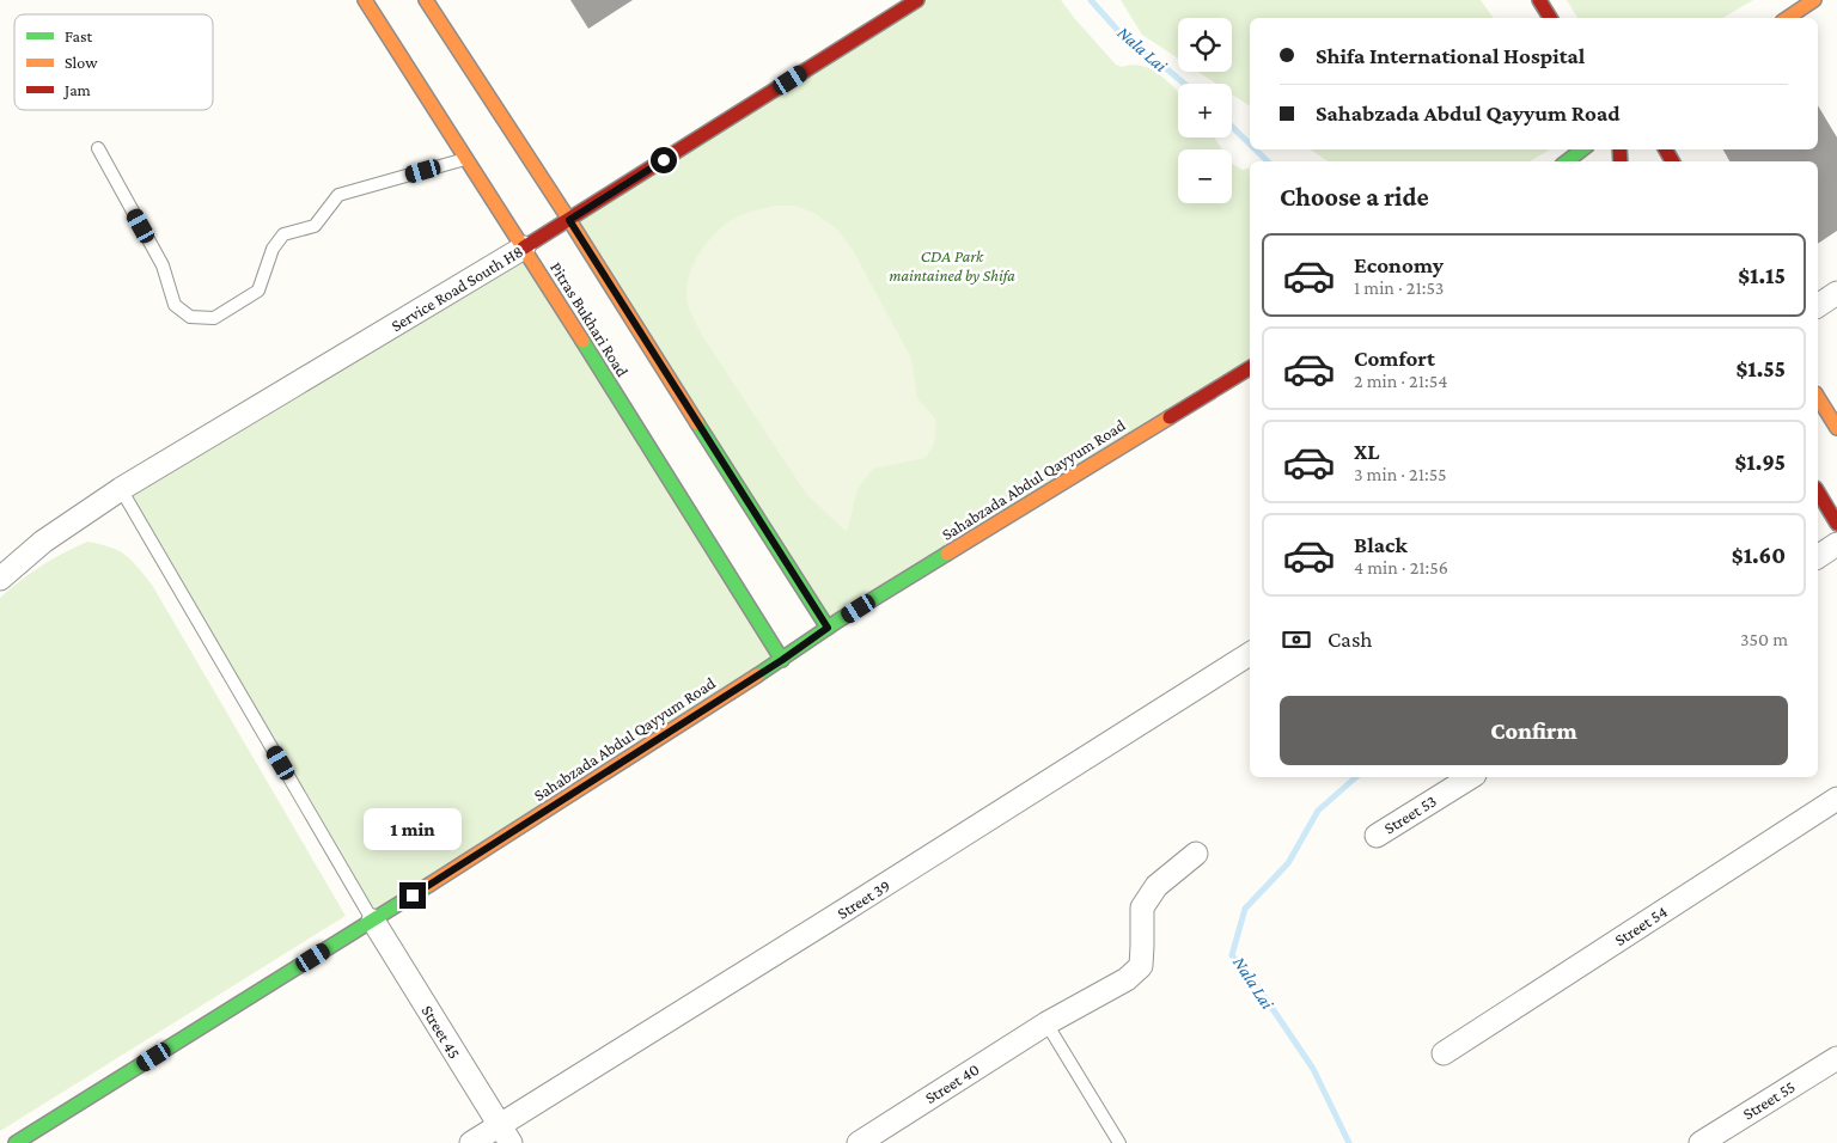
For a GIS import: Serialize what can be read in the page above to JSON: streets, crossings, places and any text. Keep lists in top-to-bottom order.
{
  "streets": {
    "street": [
      "Service Road South H8",
      "Pitras Bukhari Road",
      "Sahabzada Abdul Qayyum Road",
      "Street 53",
      "Street 39",
      "Street 54",
      "Street 45",
      "Street 40",
      "Street 55"
    ]
  },
  "crossings": [
    ["Service Road South H8", "Pitras Bukhari Road"],
    ["Pitras Bukhari Road", "Sahabzada Abdul Qayyum Road"],
    ["Sahabzada Abdul Qayyum Road", "Street 45"],
    ["Street 39", "Street 45"]
  ],
  "water": ["Nala Lai"],
  "parks": ["CDA Park maintained by Shifa"],
  "legend": ["Fast", "Slow", "Jam"],
  "page": {
    "map_buttons": ["+", "−"],
    "banner": ["Shifa International Hospital", "Sahabzada Abdul Qayyum Road"],
    "heading": "Choose a ride",
    "list": [
      {
        "name": "Economy",
        "note": "1 min · 21:53",
        "value": "$1.15"
      },
      {
        "name": "Comfort",
        "note": "2 min · 21:54",
        "value": "$1.55"
      },
      {
        "name": "XL",
        "note": "3 min · 21:55",
        "value": "$1.95"
      },
      {
        "name": "Black",
        "note": "4 min · 21:56",
        "value": "$1.60"
      }
    ],
    "pay": ["Cash", "350 m"],
    "buttons": "Confirm",
    "bubble": "1 min"
  }
}
